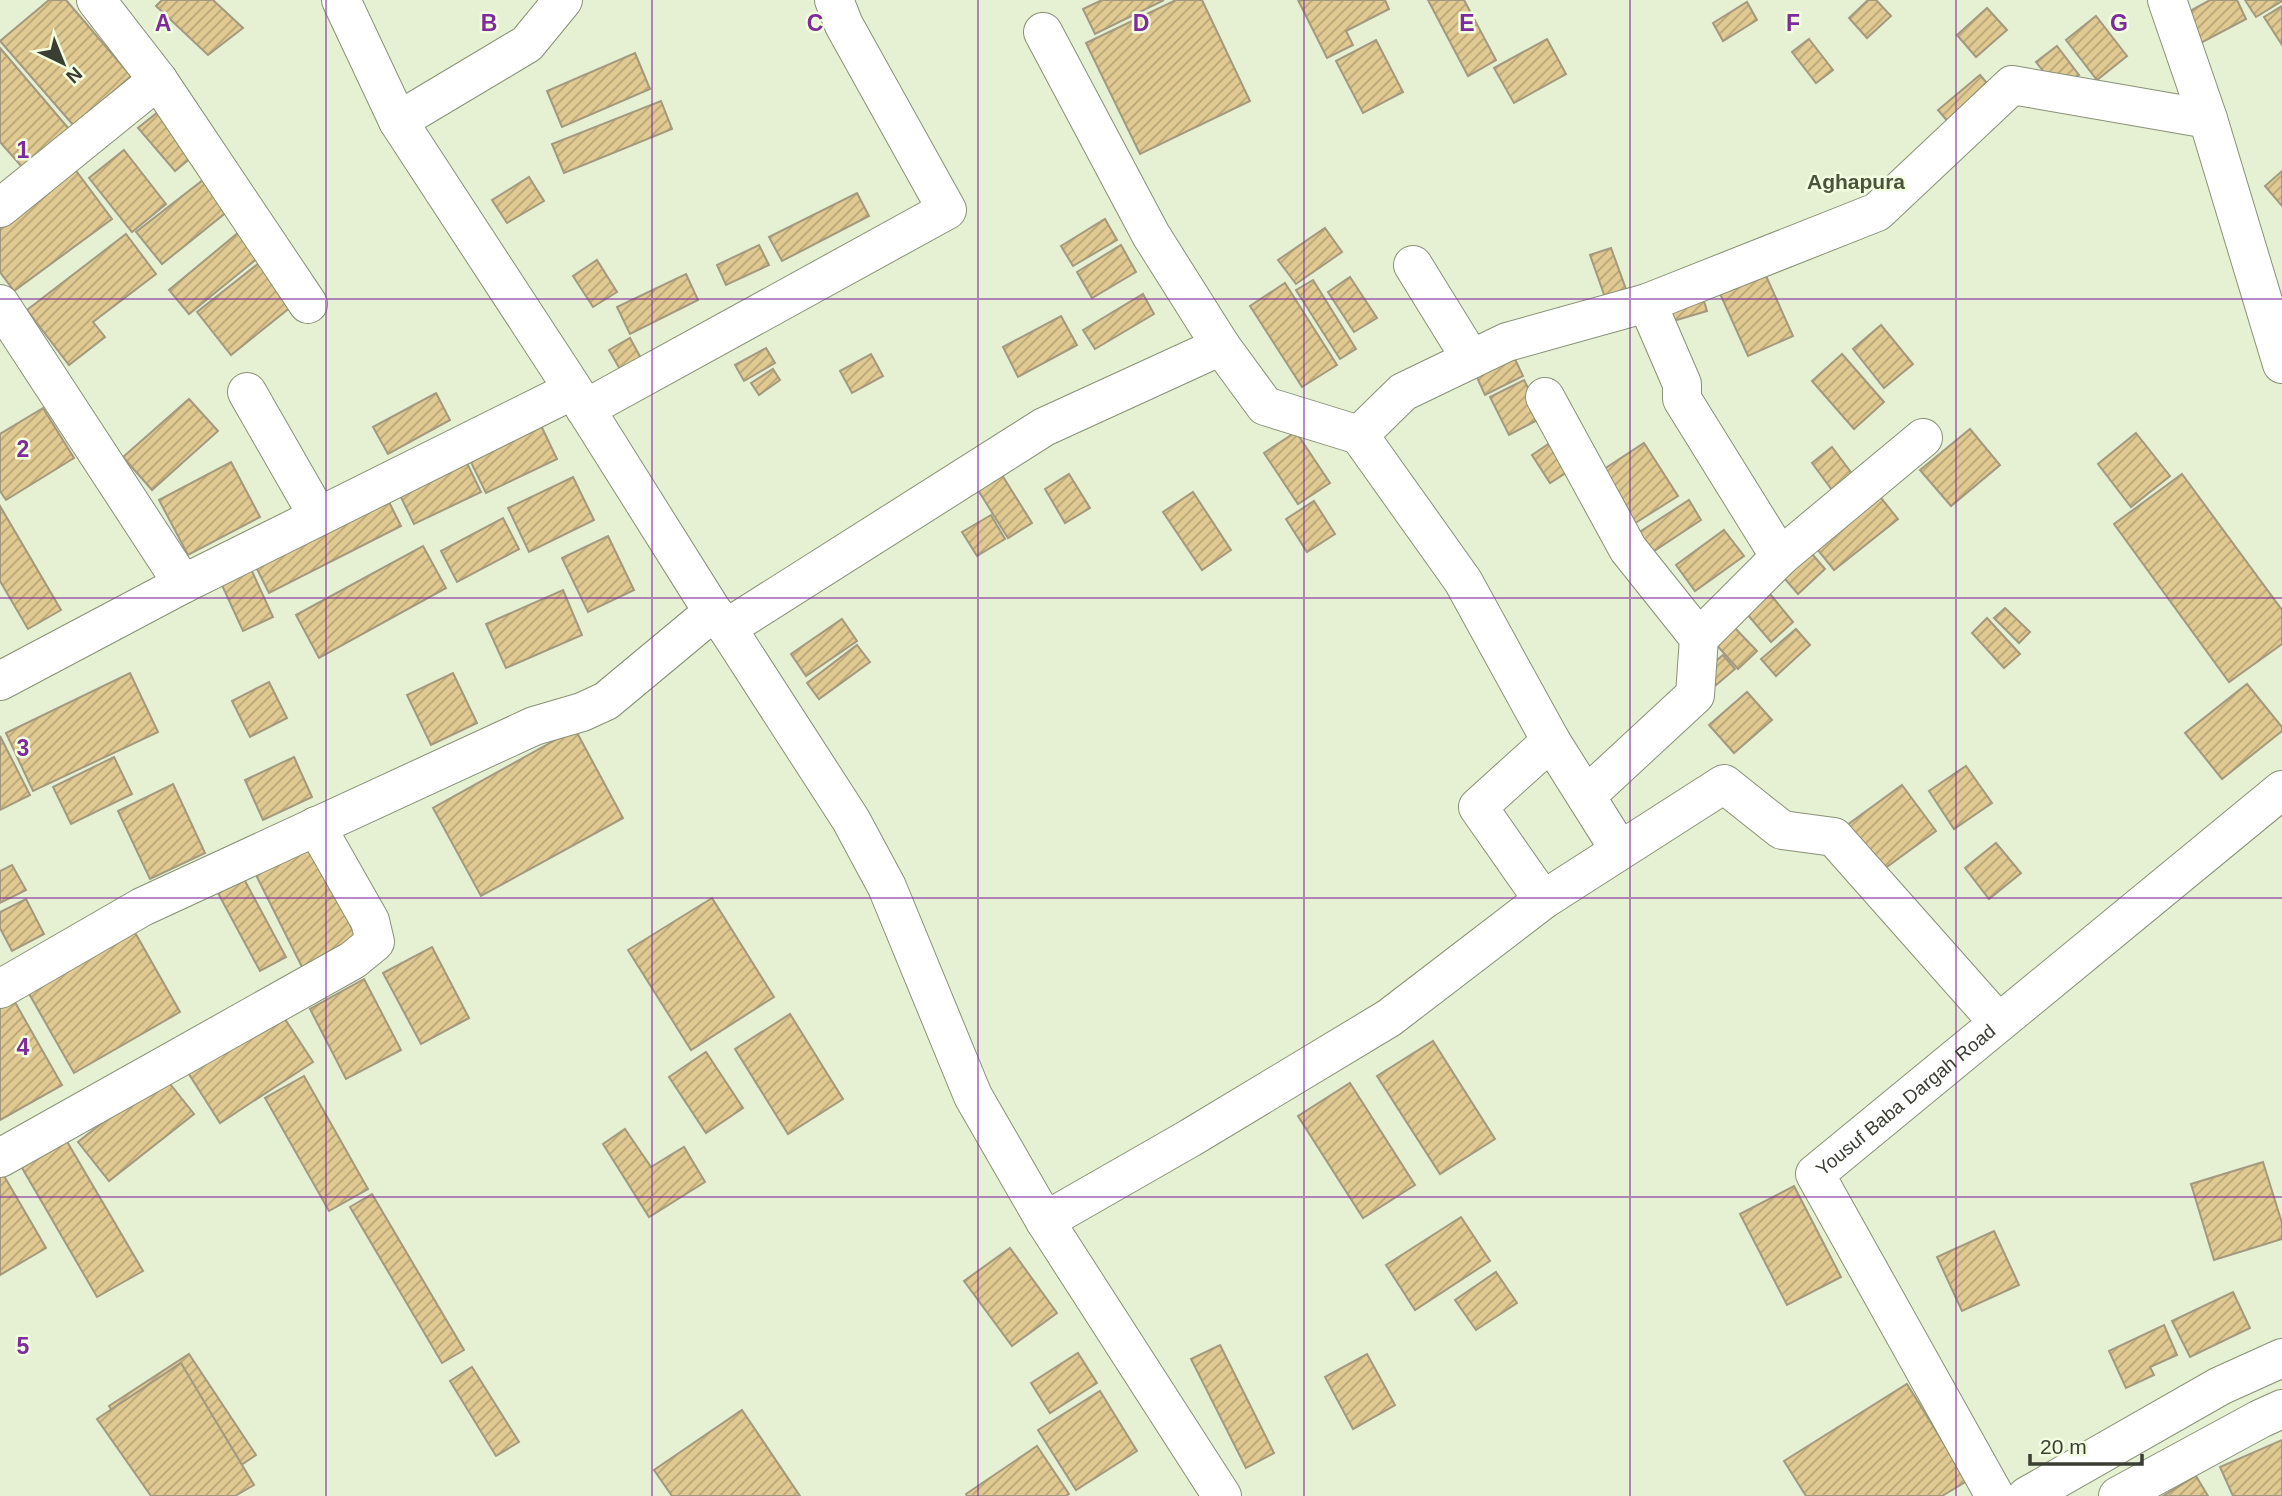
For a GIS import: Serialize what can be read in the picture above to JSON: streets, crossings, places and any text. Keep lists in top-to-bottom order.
{
  "streets": {
    "street": ["Yousuf Baba Dargah Road"]
  },
  "districts": ["Aghapura"],
  "scale_bar": "20 m",
  "north": "bottom right",
  "grid": {
    "columns": [
      "A",
      "B",
      "C",
      "D",
      "E",
      "F",
      "G"
    ],
    "rows": [
      "1",
      "2",
      "3",
      "4",
      "5"
    ]
  }
}
